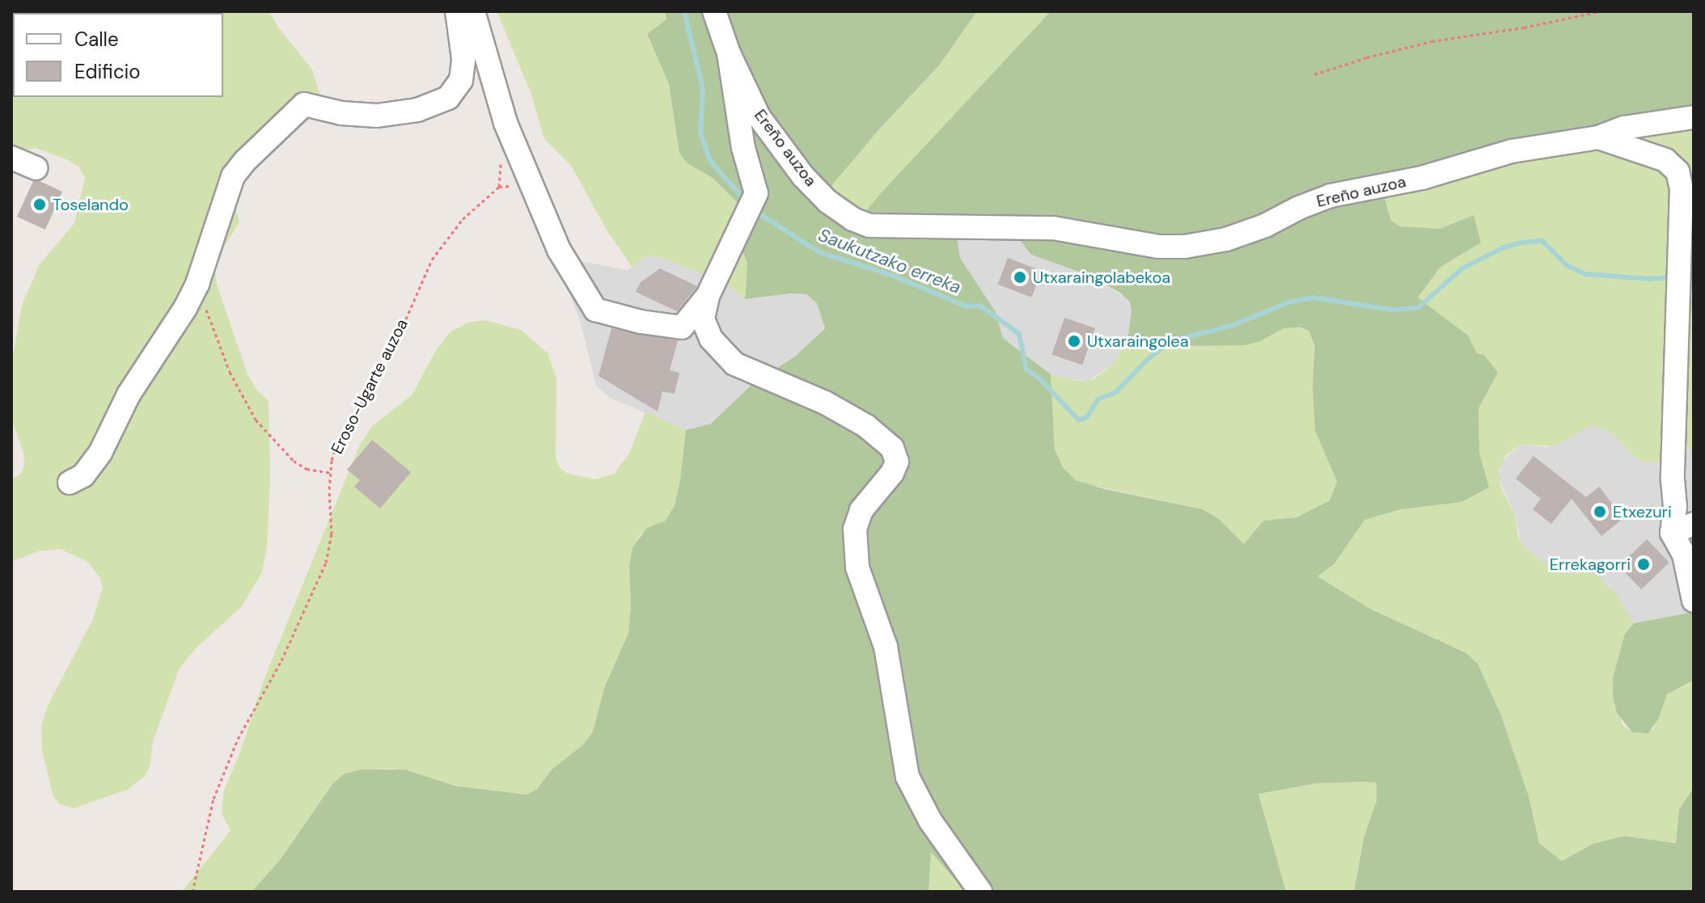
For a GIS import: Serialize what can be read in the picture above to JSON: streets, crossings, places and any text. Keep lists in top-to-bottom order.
{
  "streets": {
    "street": ["Ereño auzoa"],
    "path": ["Eroso-Ugarte auzoa"]
  },
  "water": ["Saukutzako erreka"],
  "places": [
    "Toselando",
    "Utxaraingolabekoa",
    "Utxaraingolea",
    "Etxezuri",
    "Errekagorri"
  ],
  "legend": ["Calle", "Edificio"]
}
